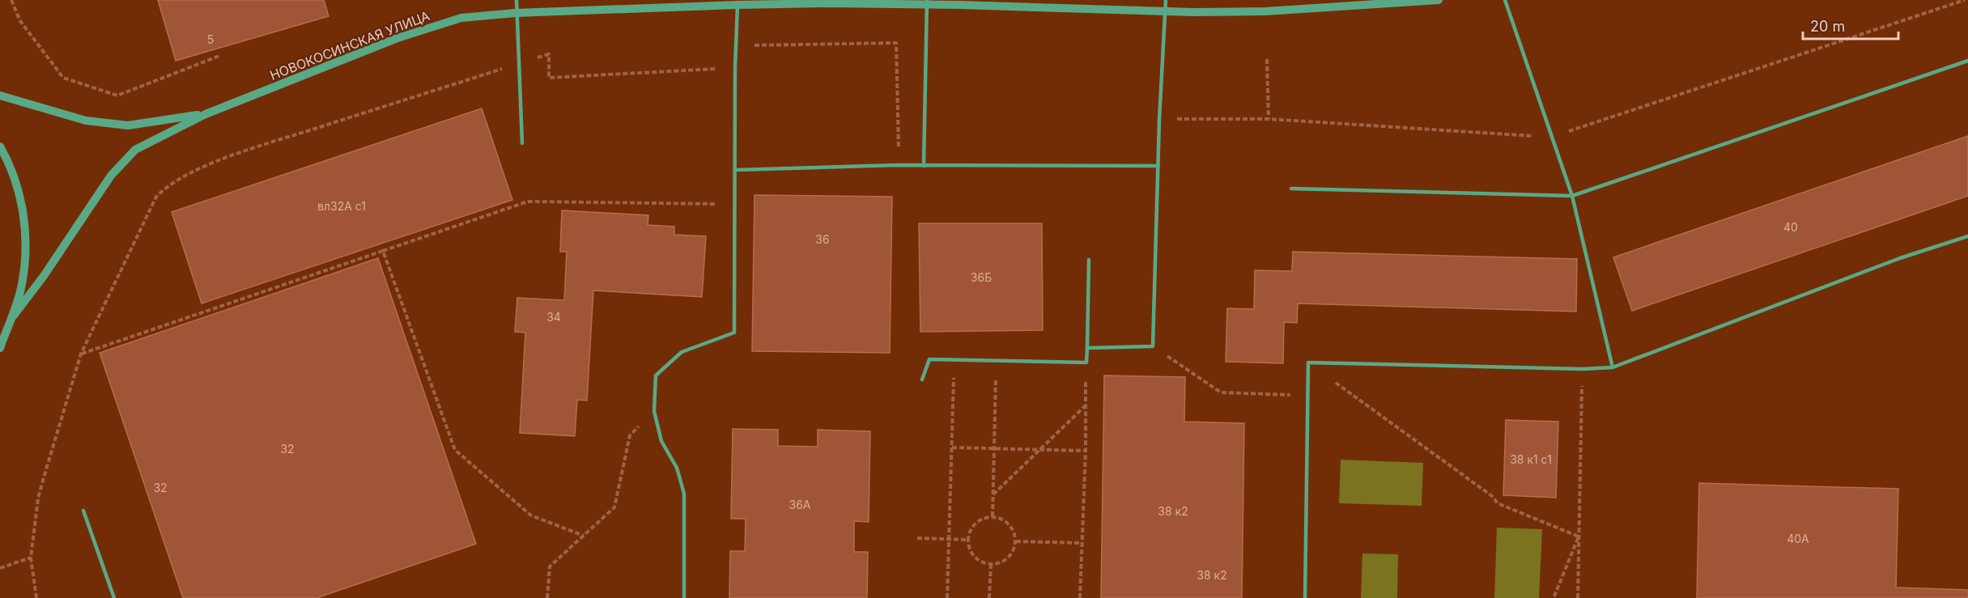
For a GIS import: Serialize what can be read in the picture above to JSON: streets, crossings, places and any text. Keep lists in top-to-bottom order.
{
  "streets": {
    "street": ["НОВОКОСИНСКАЯ УЛИЦА"]
  },
  "house_numbers": [
    "5",
    "вл32А с1",
    "40",
    "36",
    "36Б",
    "34",
    "32",
    "38 к1 с1",
    "32",
    "36А",
    "38 к2",
    "40А",
    "38 к2"
  ],
  "scale_bar": "20 m"
}
